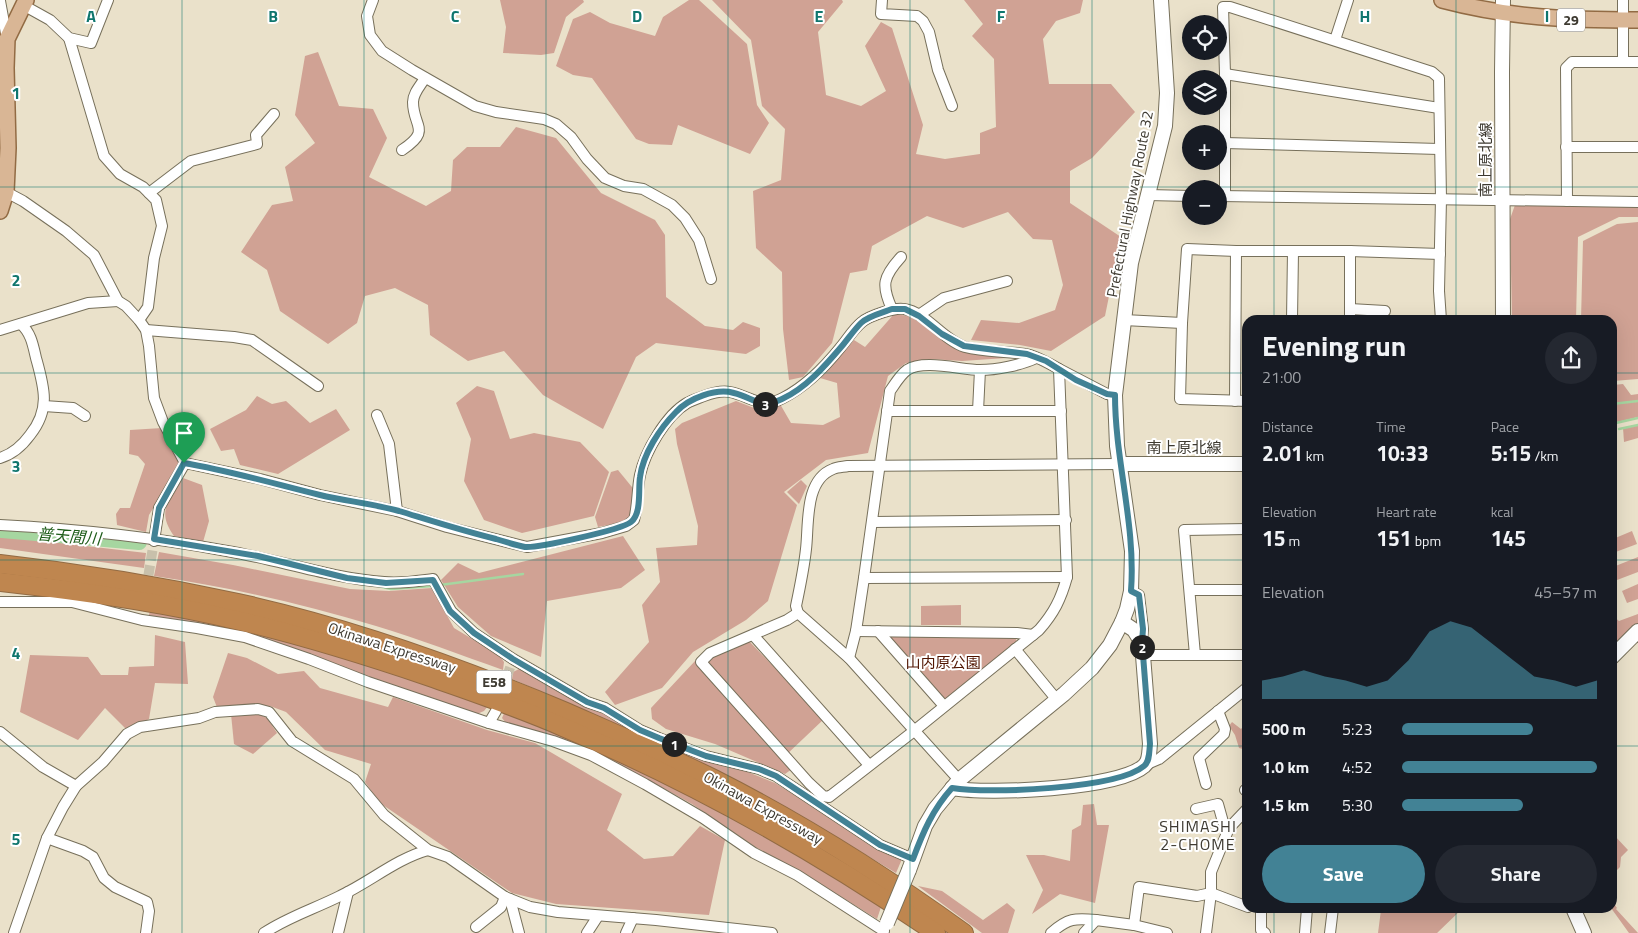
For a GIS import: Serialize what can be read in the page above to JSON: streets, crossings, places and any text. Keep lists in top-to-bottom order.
{
  "streets": {
    "highway": ["Okinawa Expressway", "E58"],
    "main road": ["29", "南上原北線", "Prefectural Highway Route 32"]
  },
  "crossings": [
    ["29", "南上原北線"],
    ["南上原北線", "Prefectural Highway Route 32"]
  ],
  "districts": ["SHIMASHI 2-CHOME"],
  "water": ["普天間川"],
  "parks": ["山内原公園"],
  "page": {
    "map_buttons": ["+", "−"],
    "heading": ["Evening run", "21:00"],
    "pins": ["3", "2", "1"],
    "stats": [
      ["Distance", "2.01 km"],
      ["Time", "10:33"],
      ["Pace", "5:15 /km"],
      ["Elevation", "15 m"],
      ["Heart rate", "151 bpm"],
      ["kcal", "145"]
    ],
    "chart": ["Elevation", "45–57 m"],
    "list": [
      {
        "name": "500 m",
        "note": "5:23"
      },
      {
        "name": "1.0 km",
        "note": "4:52"
      },
      {
        "name": "1.5 km",
        "note": "5:30"
      }
    ],
    "buttons": ["Save", "Share"]
  },
  "grid": {
    "columns": [
      "A",
      "B",
      "C",
      "D",
      "E",
      "F",
      "H",
      "I"
    ],
    "rows": [
      "1",
      "2",
      "3",
      "4",
      "5"
    ]
  }
}
